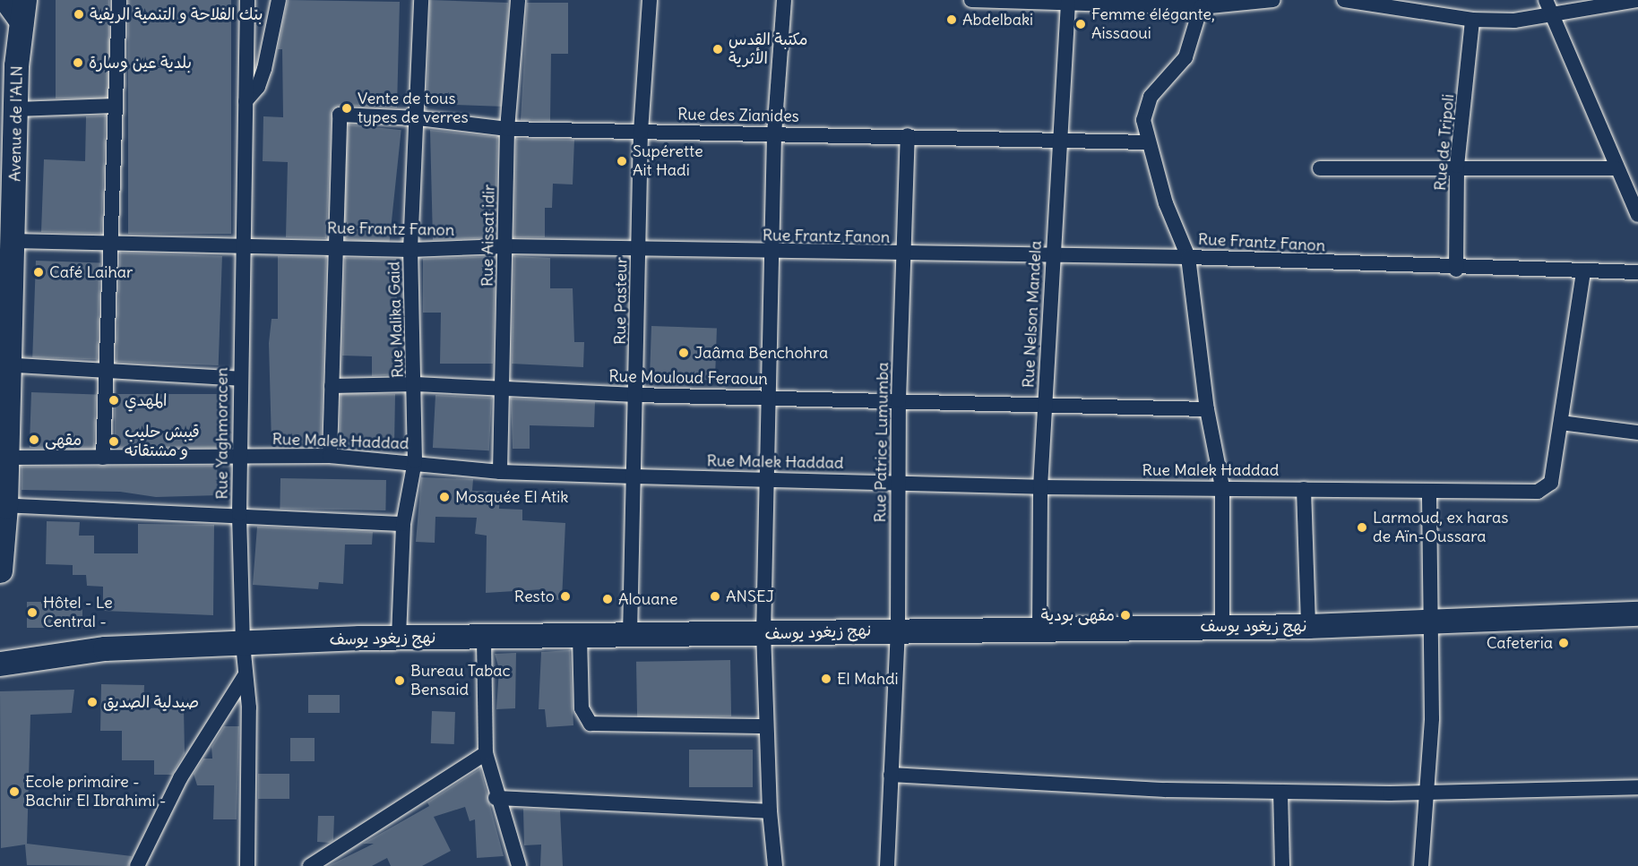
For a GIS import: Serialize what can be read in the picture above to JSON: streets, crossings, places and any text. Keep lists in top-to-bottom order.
{
  "streets": {
    "main road": ["Avenue de l'ALN", "نهج زيغود يوسف"],
    "street": [
      "Rue des Zianides",
      "Rue de Tripoli",
      "Rue Frantz Fanon",
      "Rue Aissat idir",
      "Rue Pasteur",
      "Rue Nelson Mandela",
      "Rue Malika Gaid",
      "Rue Mouloud Feraoun",
      "Rue Yaghmoracen",
      "Rue Malek Haddad",
      "Rue Patrice Lumumba"
    ]
  },
  "crossings": [
    ["Rue des Zianides", "Rue Frantz Fanon"],
    ["Rue des Zianides", "Rue Aissat idir"],
    ["Rue des Zianides", "Rue Pasteur"],
    ["Rue des Zianides", "Rue Nelson Mandela"],
    ["Rue des Zianides", "Rue Malika Gaid"],
    ["Rue des Zianides", "Rue Patrice Lumumba"],
    ["Avenue de l'ALN", "Rue Frantz Fanon"],
    ["Avenue de l'ALN", "Rue Malek Haddad"],
    ["Rue de Tripoli", "Rue Frantz Fanon"],
    ["Rue Frantz Fanon", "Rue Aissat idir"],
    ["Rue Frantz Fanon", "Rue Pasteur"],
    ["Rue Frantz Fanon", "Rue Nelson Mandela"],
    ["Rue Frantz Fanon", "Rue Malika Gaid"],
    ["Rue Frantz Fanon", "Rue Yaghmoracen"],
    ["Rue Frantz Fanon", "Rue Patrice Lumumba"],
    ["Rue Aissat idir", "Rue Mouloud Feraoun"],
    ["Rue Aissat idir", "Rue Malek Haddad"],
    ["Rue Pasteur", "Rue Mouloud Feraoun"],
    ["Rue Pasteur", "Rue Malek Haddad"],
    ["Rue Pasteur", "نهج زيغود يوسف"],
    ["Rue Nelson Mandela", "Rue Mouloud Feraoun"],
    ["Rue Nelson Mandela", "Rue Malek Haddad"],
    ["Rue Nelson Mandela", "نهج زيغود يوسف"],
    ["Rue Malika Gaid", "Rue Mouloud Feraoun"],
    ["Rue Malika Gaid", "Rue Malek Haddad"],
    ["Rue Malika Gaid", "نهج زيغود يوسف"],
    ["Rue Mouloud Feraoun", "Rue Patrice Lumumba"],
    ["Rue Yaghmoracen", "Rue Malek Haddad"],
    ["Rue Yaghmoracen", "نهج زيغود يوسف"],
    ["Rue Malek Haddad", "Rue Patrice Lumumba"],
    ["Rue Patrice Lumumba", "نهج زيغود يوسف"]
  ],
  "places": [
    "بنك الفلاحة و التنمية الريفية",
    "Abdelbaki",
    "Femme élégante, Aissaoui",
    "مكتبة القدس الأثرية",
    "بلدية عين وسارة",
    "Vente de tous types de verres",
    "Supérette Ait Hadi",
    "Café Laihar",
    "Jaâma Benchohra",
    "المهدي",
    "مقهى",
    "قيبش حليب و مشتقاته",
    "Mosquée El Atik",
    "Larmoud, ex haras de Aïn-Oussara",
    "Resto",
    "ANSEJ",
    "Alouane",
    "Hôtel - Le Central -",
    "مقهى بودية",
    "Cafeteria",
    "El Mahdi",
    "Bureau Tabac Bensaid",
    "صيدلية الصديق",
    "Ecole primaire - Bachir El Ibrahimi -"
  ]
}
